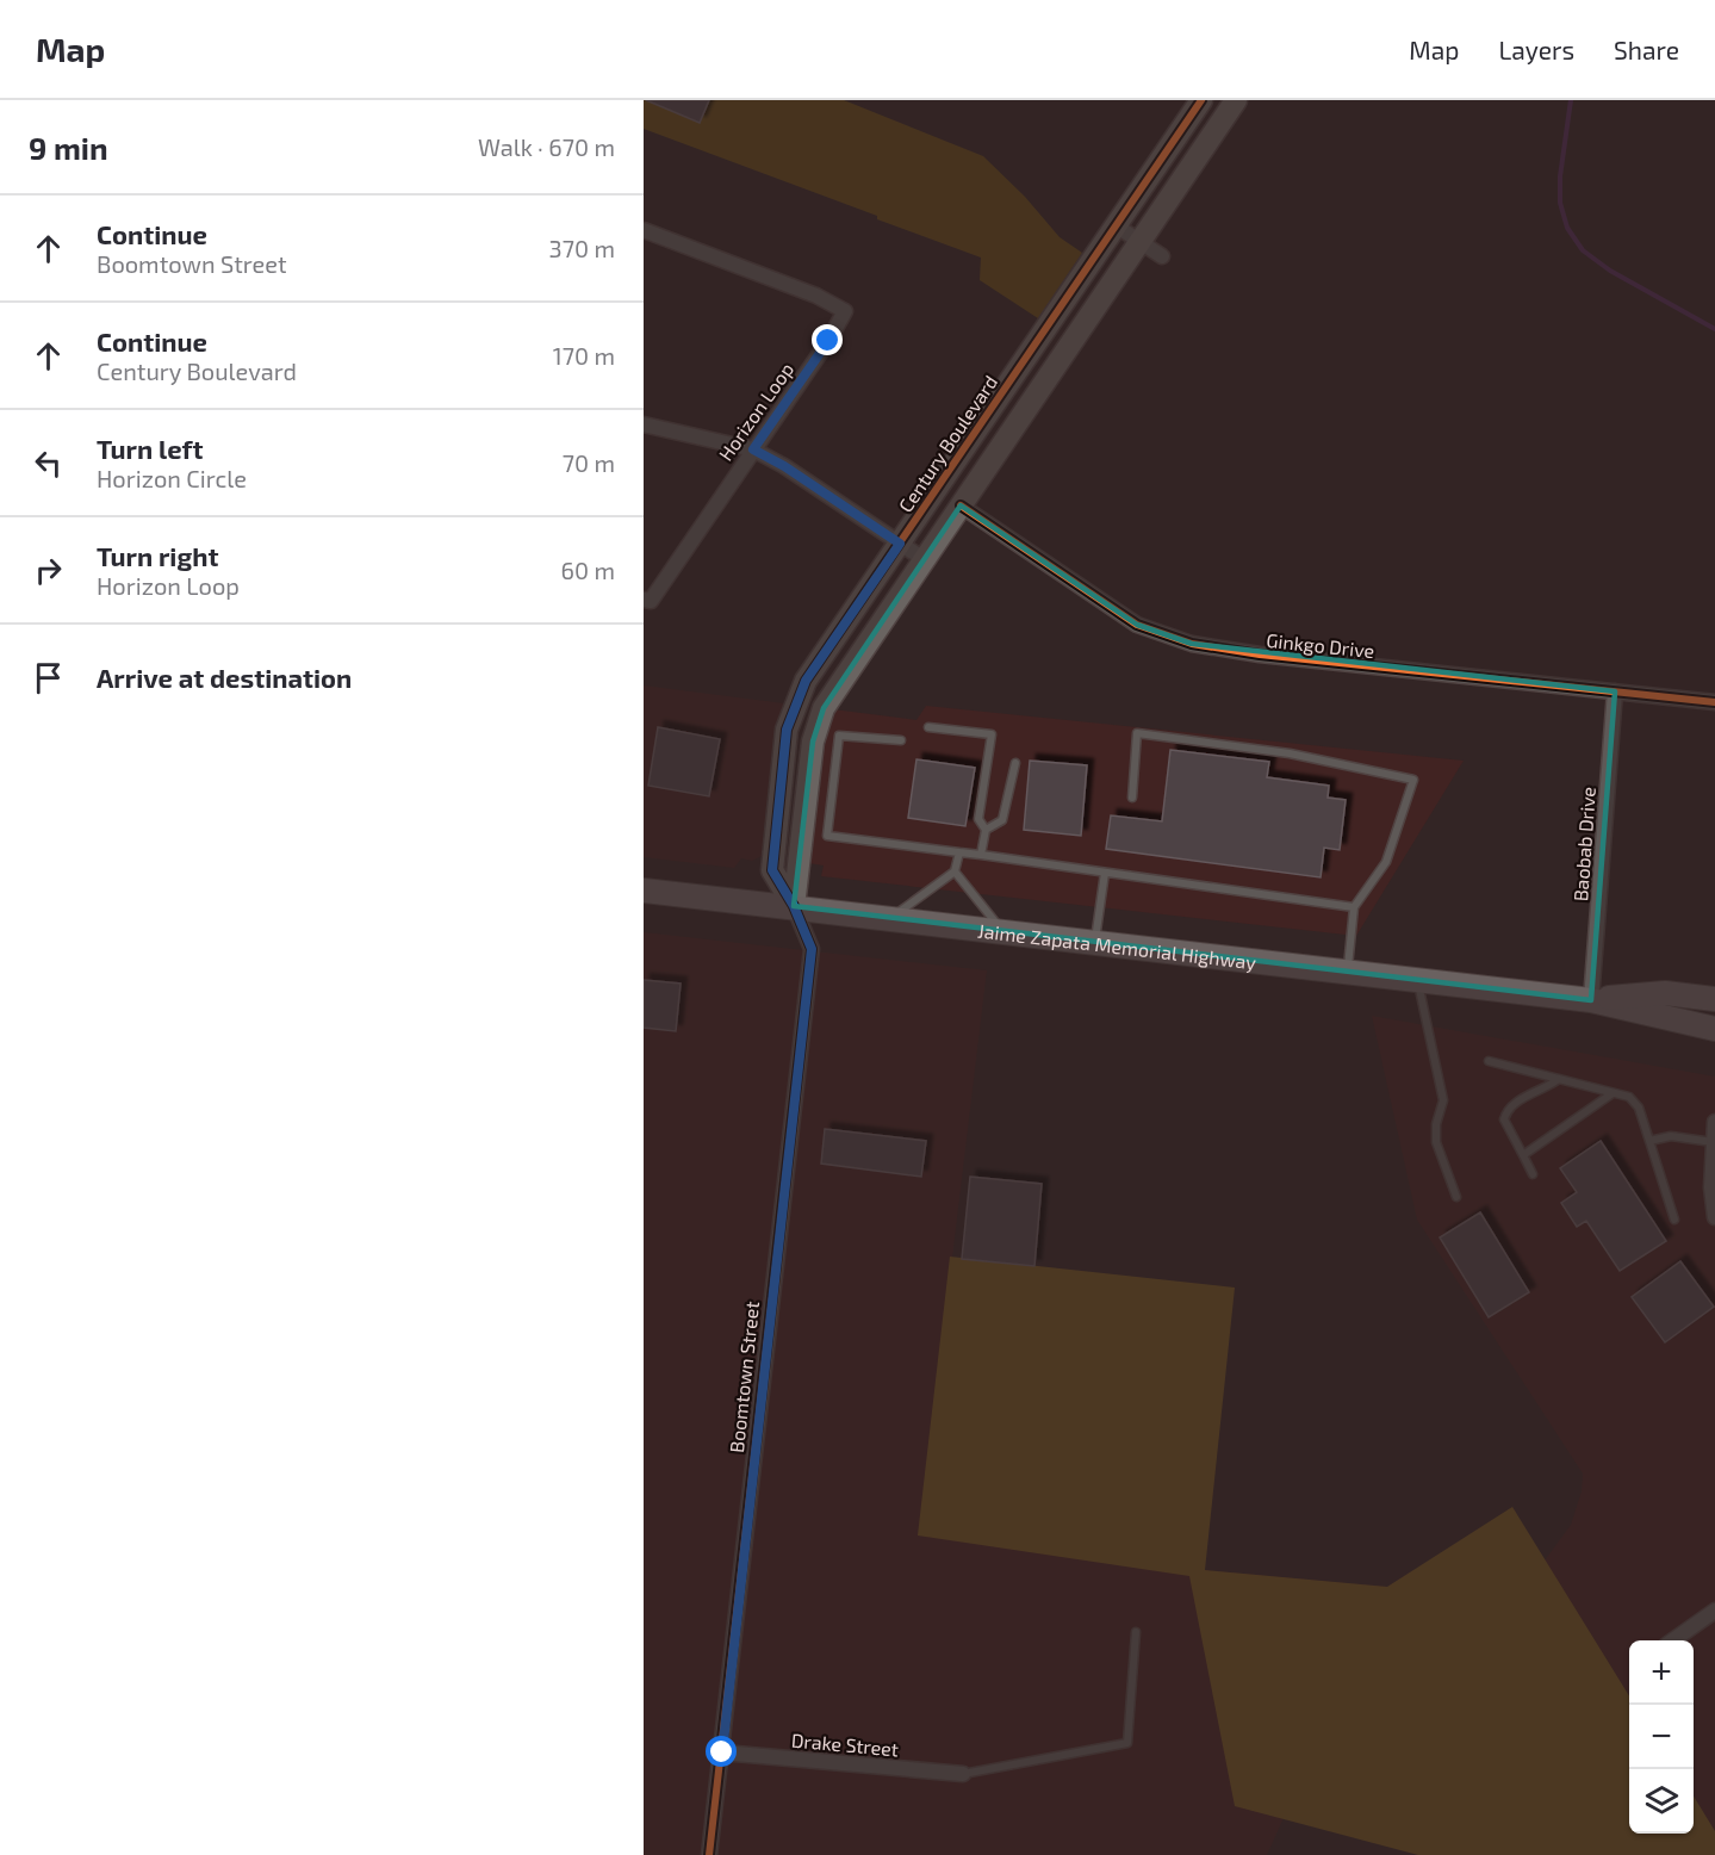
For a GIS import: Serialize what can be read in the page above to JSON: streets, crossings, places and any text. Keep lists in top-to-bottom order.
{
  "streets": {
    "main road": ["Jaime Zapata Memorial Highway"],
    "street": [
      "Horizon Loop",
      "Century Boulevard",
      "Ginkgo Drive",
      "Baobab Drive",
      "Boomtown Street",
      "Drake Street"
    ]
  },
  "crossings": [
    ["Century Boulevard", "Jaime Zapata Memorial Highway"],
    ["Century Boulevard", "Boomtown Street"],
    ["Ginkgo Drive", "Baobab Drive"],
    ["Baobab Drive", "Jaime Zapata Memorial Highway"],
    ["Jaime Zapata Memorial Highway", "Boomtown Street"],
    ["Boomtown Street", "Drake Street"]
  ],
  "page": {
    "header": "Map",
    "nav": ["Map", "Layers", "Share"],
    "heading": ["9 min", "Walk · 670 m"],
    "list": [
      ["Continue", "Boomtown Street", "370 m"],
      ["Continue", "Century Boulevard", "170 m"],
      ["Turn left", "Horizon Circle", "70 m"],
      ["Turn right", "Horizon Loop", "60 m"],
      "Arrive at destination"
    ],
    "map_buttons": ["+", "−"]
  }
}
